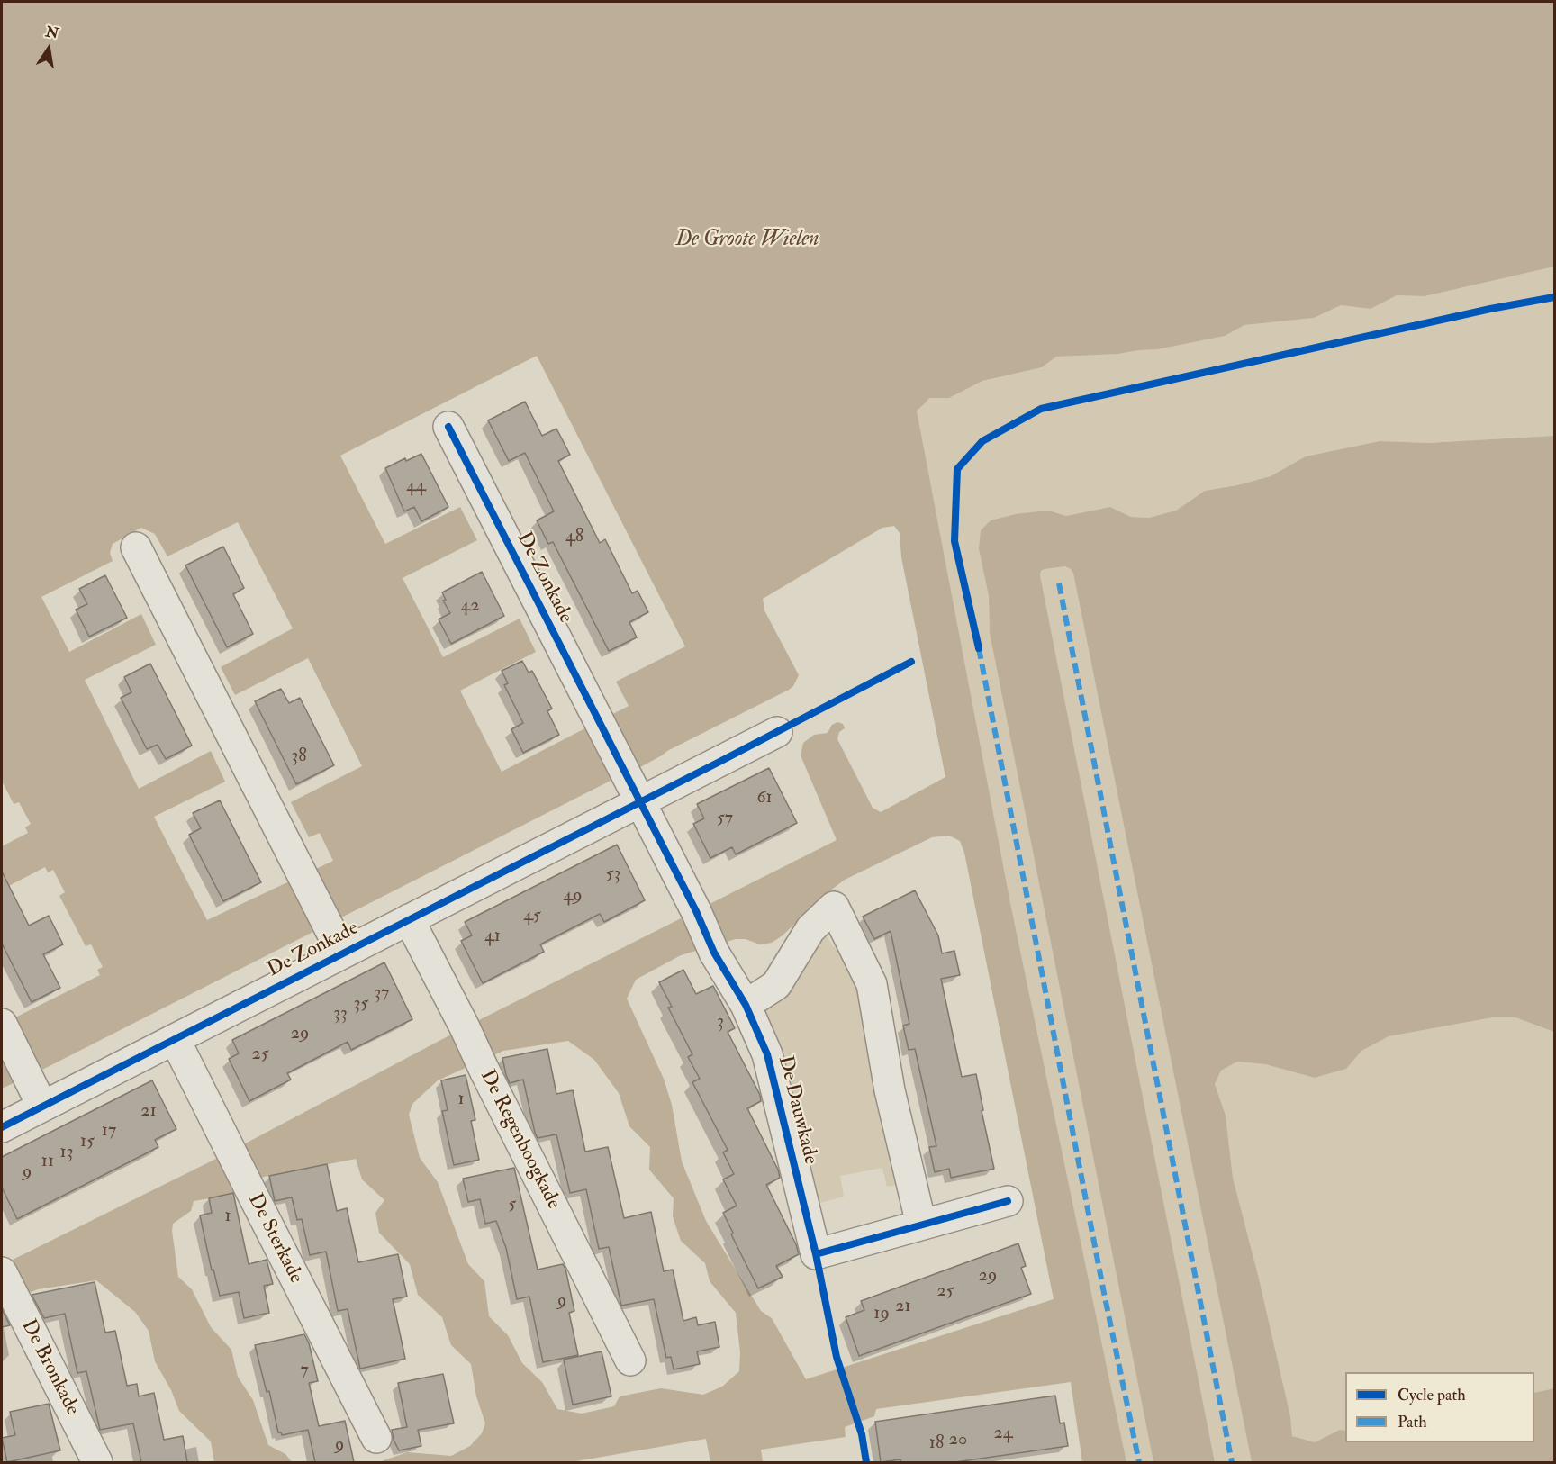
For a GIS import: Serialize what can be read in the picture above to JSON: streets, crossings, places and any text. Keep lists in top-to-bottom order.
{
  "streets": {
    "street": [
      "De Zonkade",
      "De Dauwkade",
      "De Regenboogkade",
      "De Sterkade",
      "De Bronkade"
    ]
  },
  "crossings": [
    ["De Zonkade", "De Dauwkade"],
    ["De Zonkade", "De Regenboogkade"],
    ["De Zonkade", "De Sterkade"]
  ],
  "water": ["De Groote Wielen"],
  "house_numbers": [
    "44",
    "48",
    "42",
    "38",
    "61",
    "57",
    "53",
    "49",
    "45",
    "41",
    "37",
    "35",
    "33",
    "3",
    "29",
    "25",
    "1",
    "21",
    "17",
    "15",
    "13",
    "11",
    "9",
    "5",
    "1",
    "29",
    "25",
    "9",
    "21",
    "19",
    "7",
    "24",
    "20",
    "18",
    "9"
  ],
  "legend": ["Cycle path", "Path"],
  "north": "top"
}
